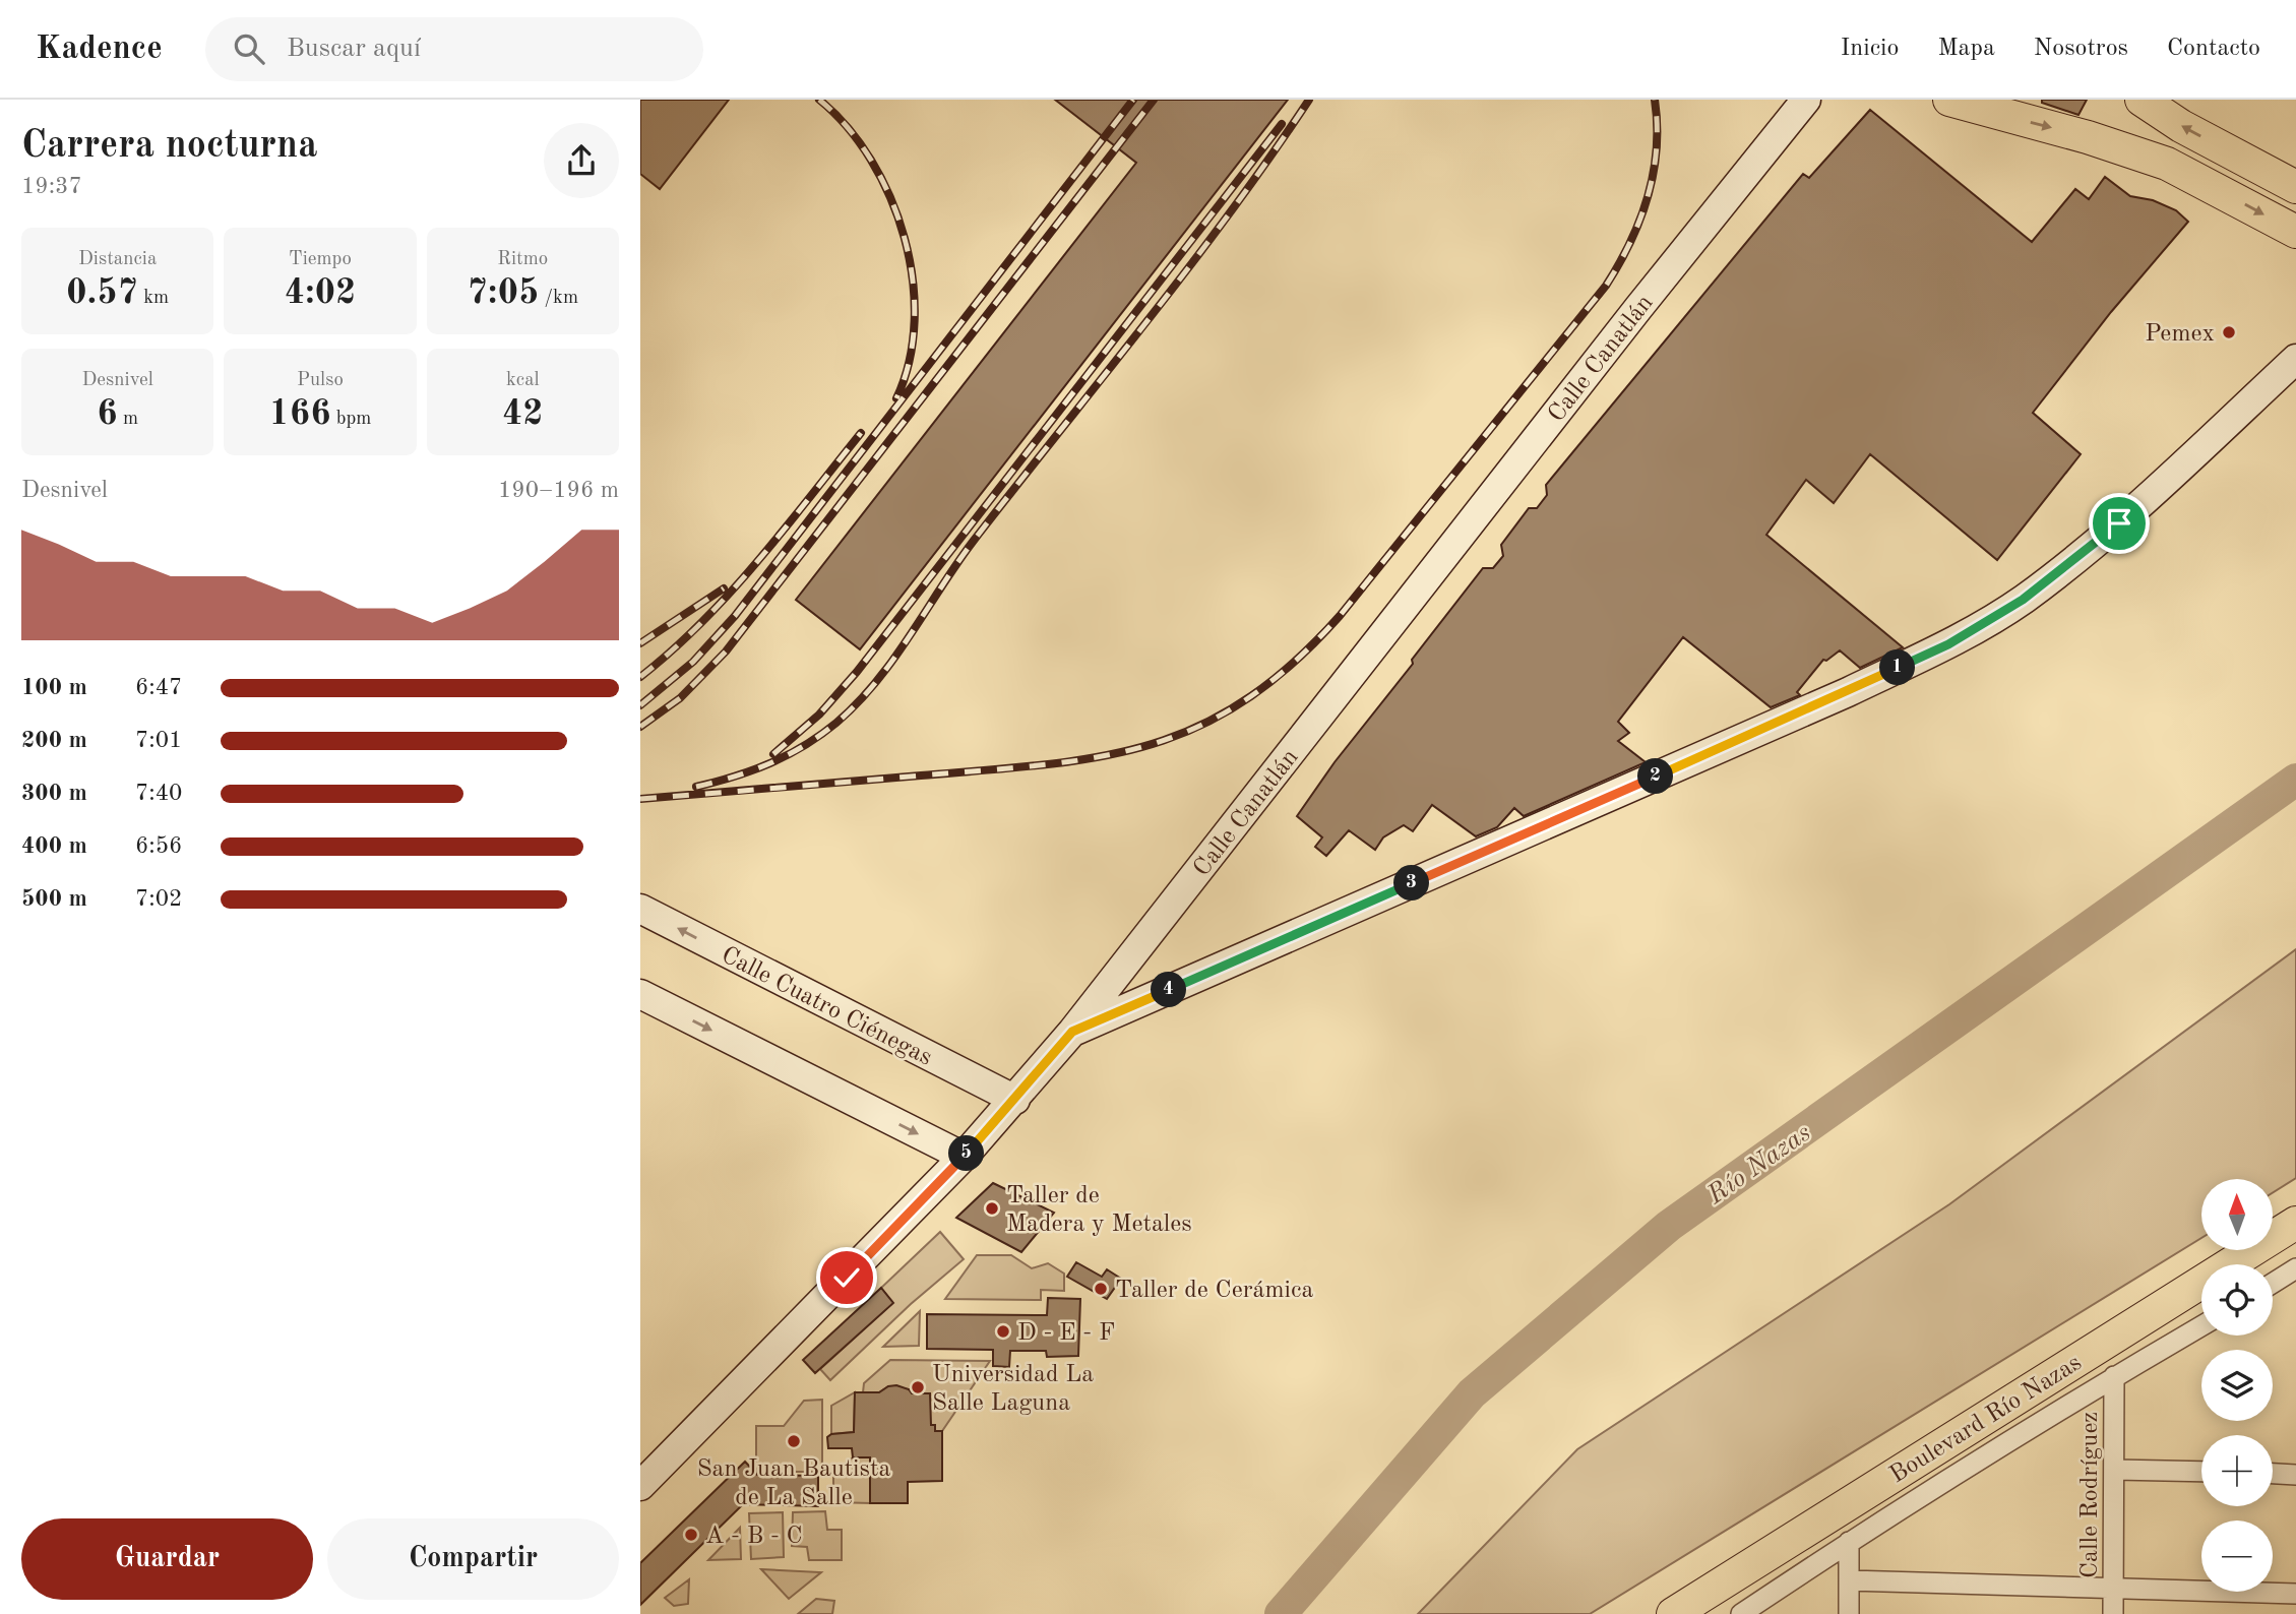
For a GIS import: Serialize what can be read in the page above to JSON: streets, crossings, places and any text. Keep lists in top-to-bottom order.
{
  "streets": {
    "main road": ["Boulevard Río Nazas"],
    "street": ["Calle Canatlán", "Calle Cuatro Ciénegas", "Calle Rodríguez"]
  },
  "crossings": [
    ["Calle Canatlán", "Calle Cuatro Ciénegas"],
    ["Boulevard Río Nazas", "Calle Rodríguez"]
  ],
  "water": ["Río Nazas"],
  "places": [
    "Pemex",
    "Taller de Madera y Metales",
    "Taller de Cerámica",
    "D - E - F",
    "Universidad La Salle Laguna",
    "San Juan Bautista de La Salle",
    "A - B - C"
  ],
  "north": "top",
  "page": {
    "header": "Kadence",
    "search": "Buscar aquí",
    "nav": [
      "Inicio",
      "Mapa",
      "Nosotros",
      "Contacto"
    ],
    "heading": ["Carrera nocturna", "19:37"],
    "stats": [
      ["Distancia", "0.57 km"],
      ["Tiempo", "4:02"],
      ["Ritmo", "7:05 /km"],
      ["Desnivel", "6 m"],
      ["Pulso", "166 bpm"],
      ["kcal", "42"]
    ],
    "chart": ["Desnivel", "190–196 m"],
    "pins": [
      "1",
      "2",
      "3",
      "4",
      "5"
    ],
    "list": [
      {
        "name": "100 m",
        "note": "6:47"
      },
      {
        "name": "200 m",
        "note": "7:01"
      },
      {
        "name": "300 m",
        "note": "7:40"
      },
      {
        "name": "400 m",
        "note": "6:56"
      },
      {
        "name": "500 m",
        "note": "7:02"
      }
    ],
    "map_buttons": ["+", "−"],
    "buttons": ["Guardar", "Compartir"]
  }
}
